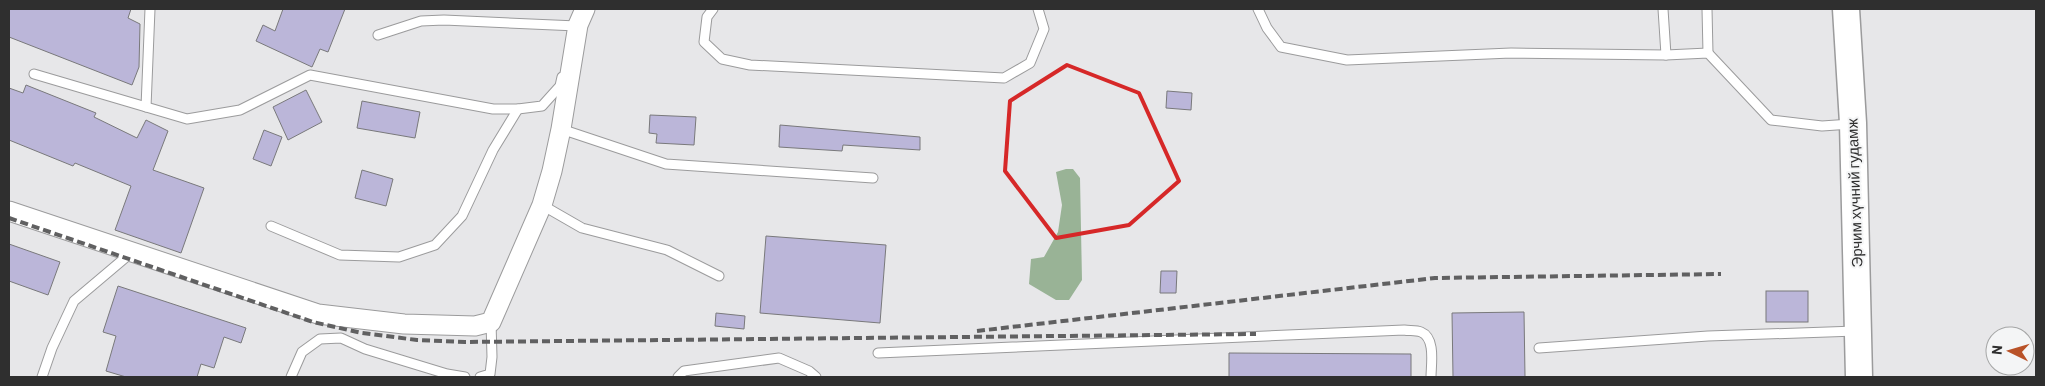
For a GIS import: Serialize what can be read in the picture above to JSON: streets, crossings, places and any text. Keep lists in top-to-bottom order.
{
  "streets": {
    "main road": ["Эрчим хүчний гудамж"]
  },
  "north": "left"
}
